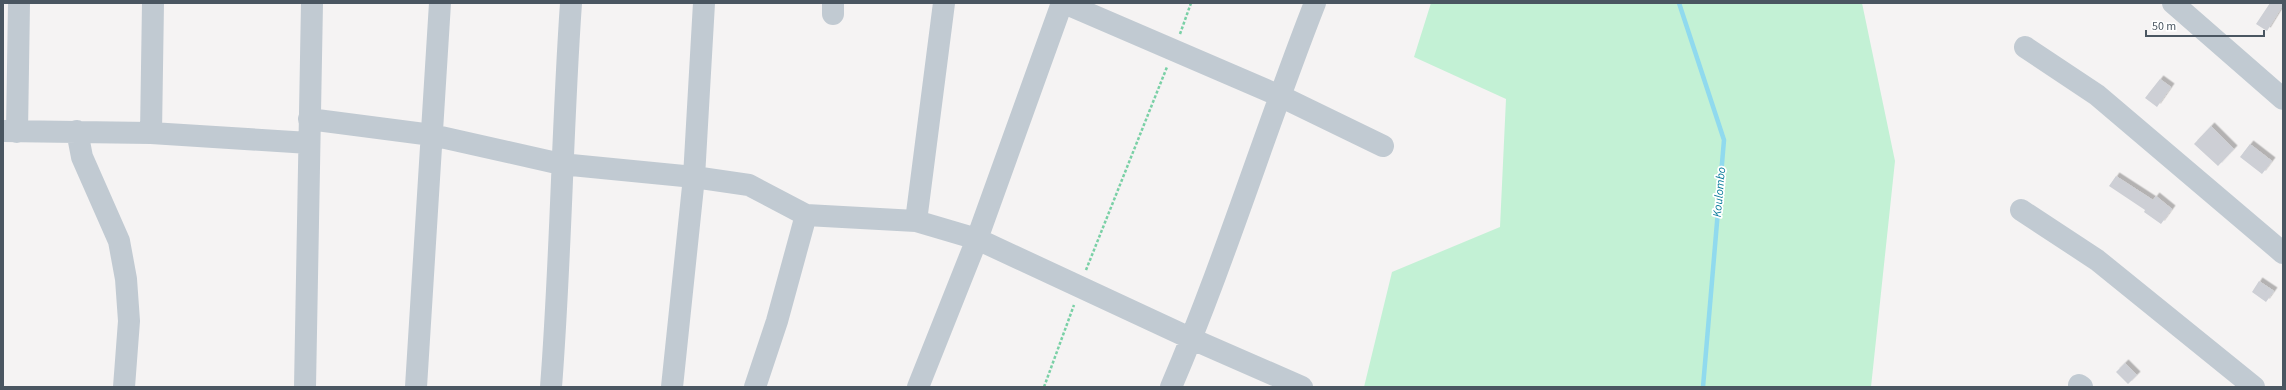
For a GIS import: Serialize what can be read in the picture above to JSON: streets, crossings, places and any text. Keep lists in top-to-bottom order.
{
  "water": ["Koulombo"],
  "scale_bar": "50 m"
}
